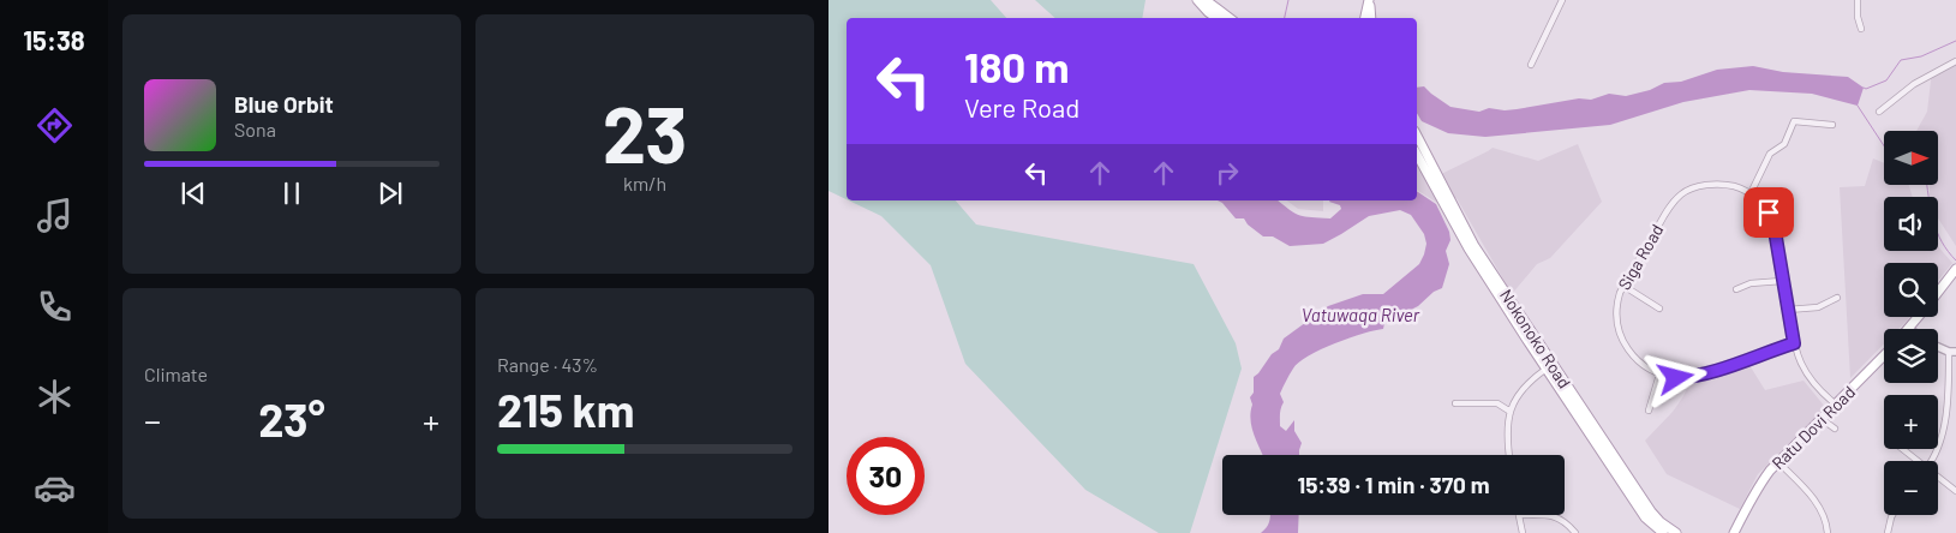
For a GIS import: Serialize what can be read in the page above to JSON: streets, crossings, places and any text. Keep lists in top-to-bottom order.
{
  "streets": {
    "main road": ["Nokonoko Road", "Ratu Dovi Road"],
    "street": ["Siga Road"]
  },
  "water": ["Vatuwaqa River"],
  "north": "right",
  "page": {
    "tabs": "15:38",
    "tile": [
      ["23", "km/h"],
      "Climate",
      ["Range · 43%", "215 km"]
    ],
    "turn": ["180 m", "Vere Road"],
    "song": ["Blue Orbit", "Sona"],
    "map_buttons": ["+", "−"],
    "heat": ["−", "23°", "+"],
    "limit": "30",
    "trip": "15:39 · 1 min · 370 m"
  }
}
